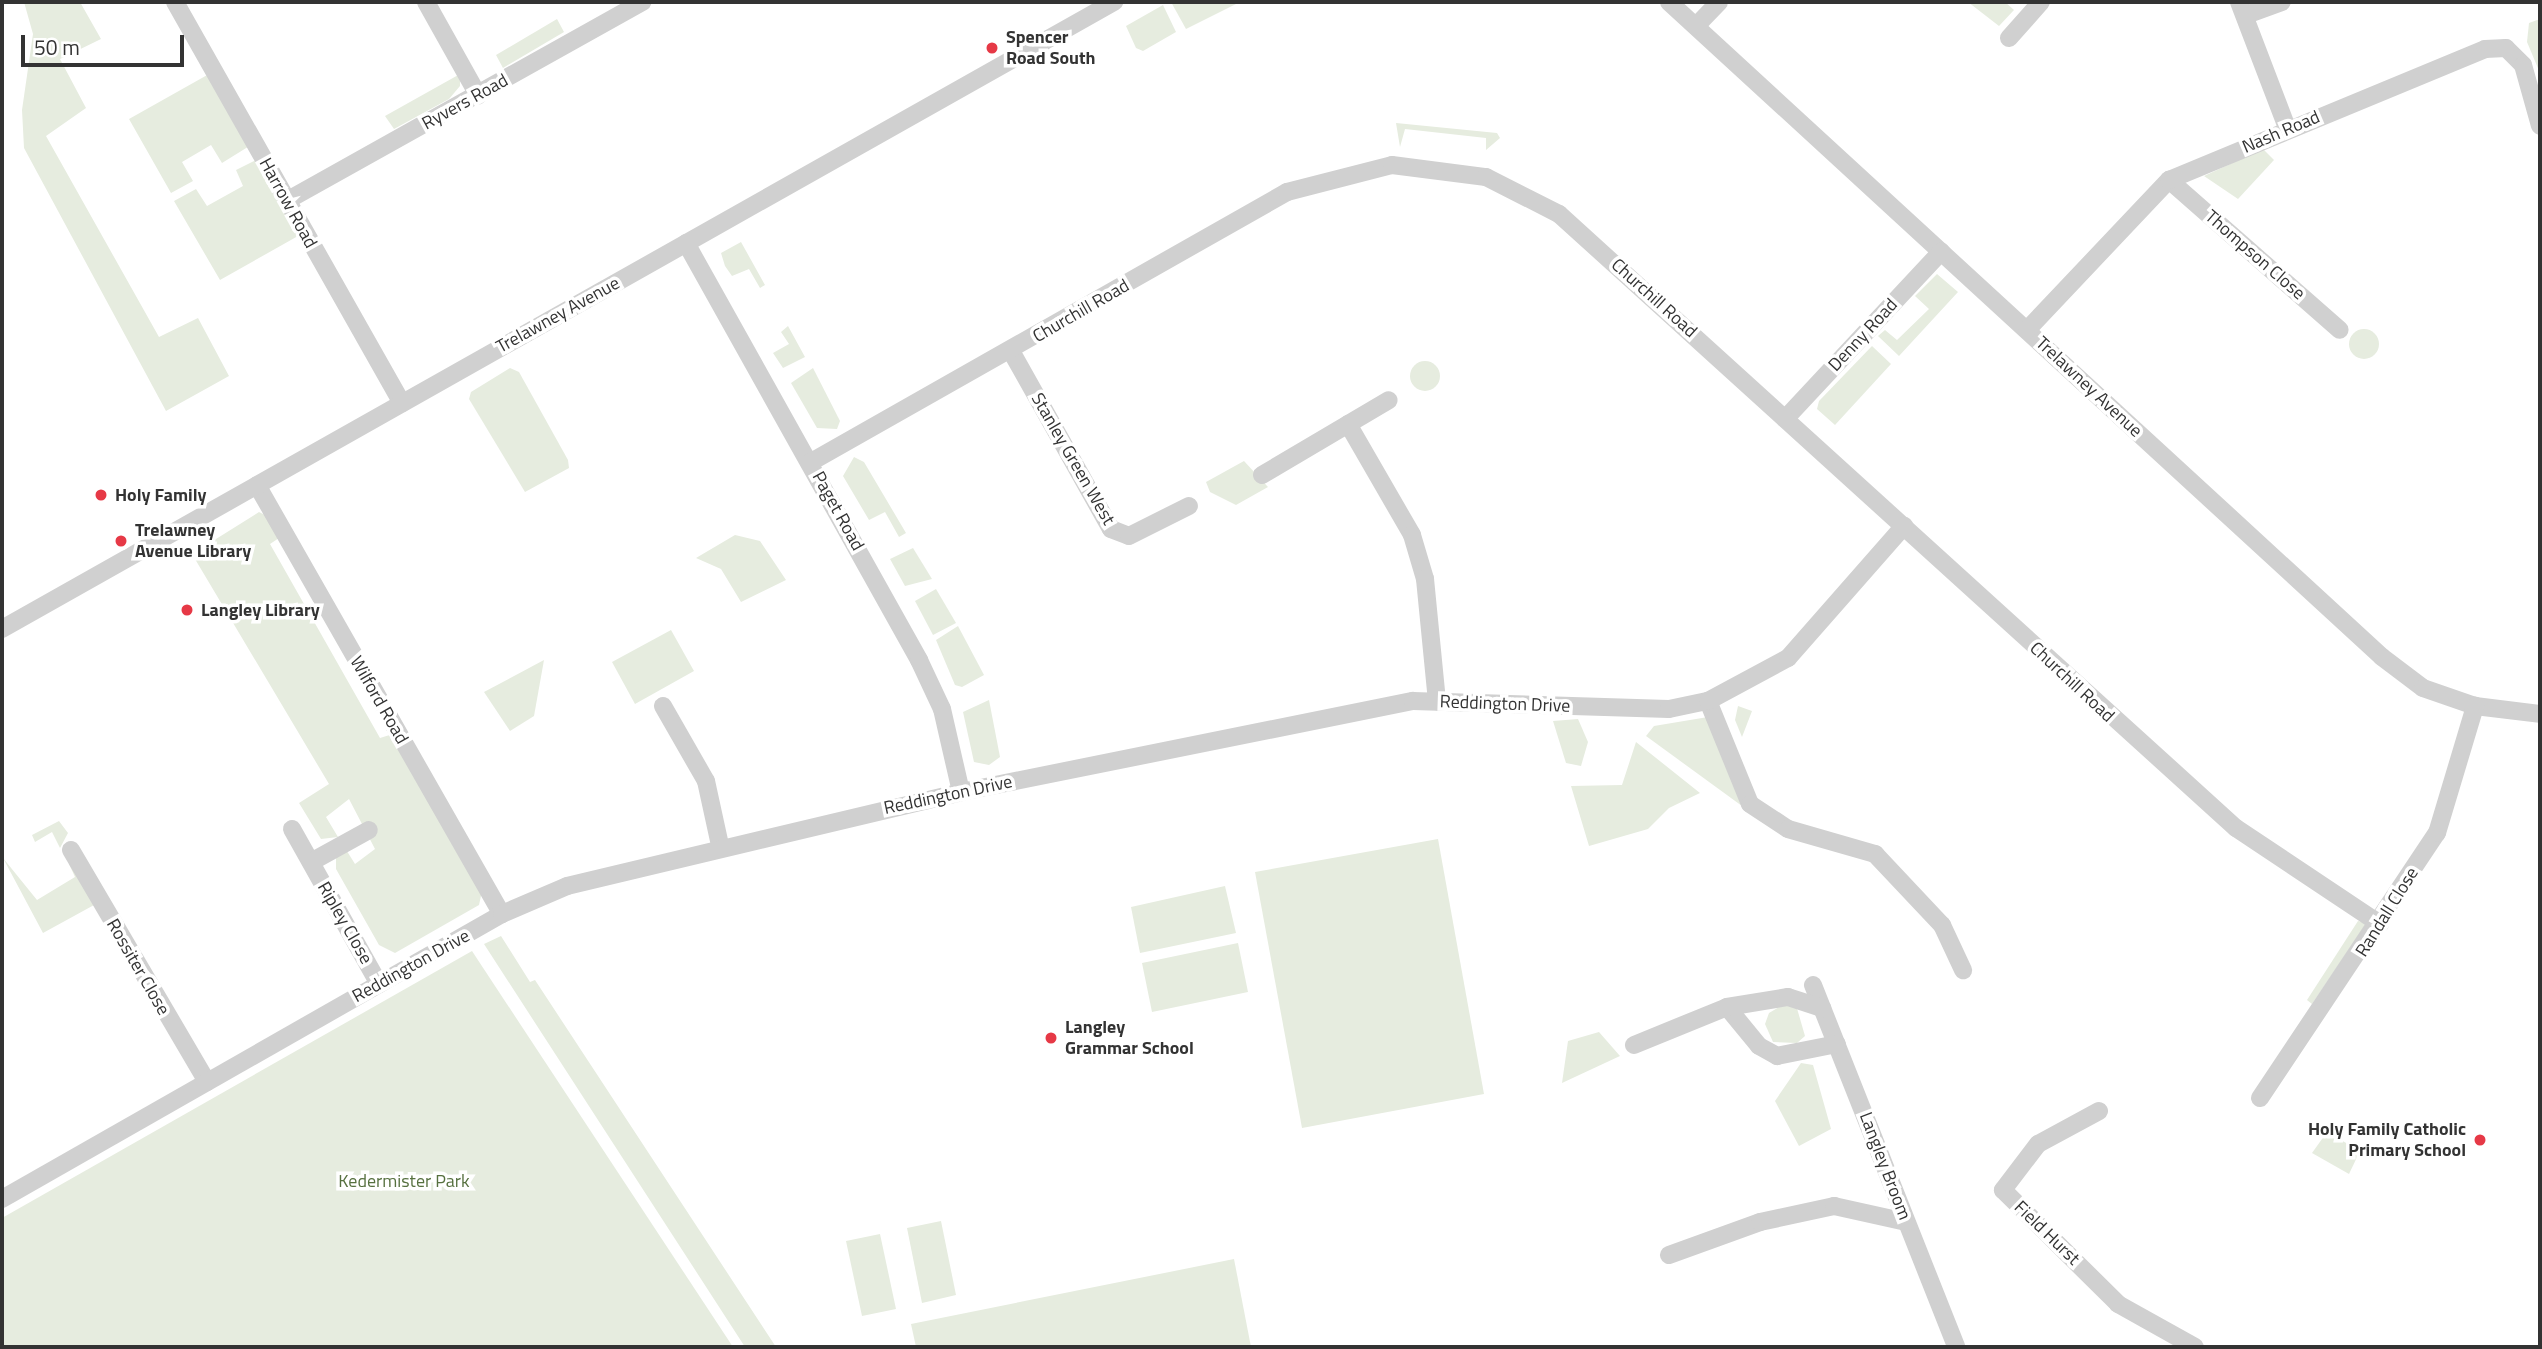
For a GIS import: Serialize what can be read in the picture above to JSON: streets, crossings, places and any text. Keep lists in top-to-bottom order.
{
  "streets": {
    "street": [
      "Ryvers Road",
      "Nash Road",
      "Harrow Road",
      "Thompson Close",
      "Churchill Road",
      "Trelawney Avenue",
      "Denny Road",
      "Stanley Green West",
      "Paget Road",
      "Wilford Road",
      "Reddington Drive",
      "Randall Close",
      "Ripley Close",
      "Rossiter Close",
      "Langley Broom",
      "Field Hurst"
    ]
  },
  "crossings": [
    ["Ryvers Road", "Harrow Road"],
    ["Nash Road", "Thompson Close"],
    ["Nash Road", "Trelawney Avenue"],
    ["Harrow Road", "Trelawney Avenue"],
    ["Churchill Road", "Denny Road"],
    ["Churchill Road", "Stanley Green West"],
    ["Churchill Road", "Paget Road"],
    ["Churchill Road", "Reddington Drive"],
    ["Churchill Road", "Randall Close"],
    ["Trelawney Avenue", "Denny Road"],
    ["Trelawney Avenue", "Paget Road"],
    ["Trelawney Avenue", "Wilford Road"],
    ["Trelawney Avenue", "Randall Close"],
    ["Paget Road", "Reddington Drive"],
    ["Wilford Road", "Reddington Drive"],
    ["Reddington Drive", "Ripley Close"],
    ["Reddington Drive", "Rossiter Close"]
  ],
  "parks": ["Kedermister Park"],
  "places": [
    "Spencer Road South",
    "Holy Family",
    "Trelawney Avenue Library",
    "Langley Library",
    "Langley Grammar School",
    "Holy Family Catholic Primary School"
  ],
  "scale_bar": "50 m"
}
